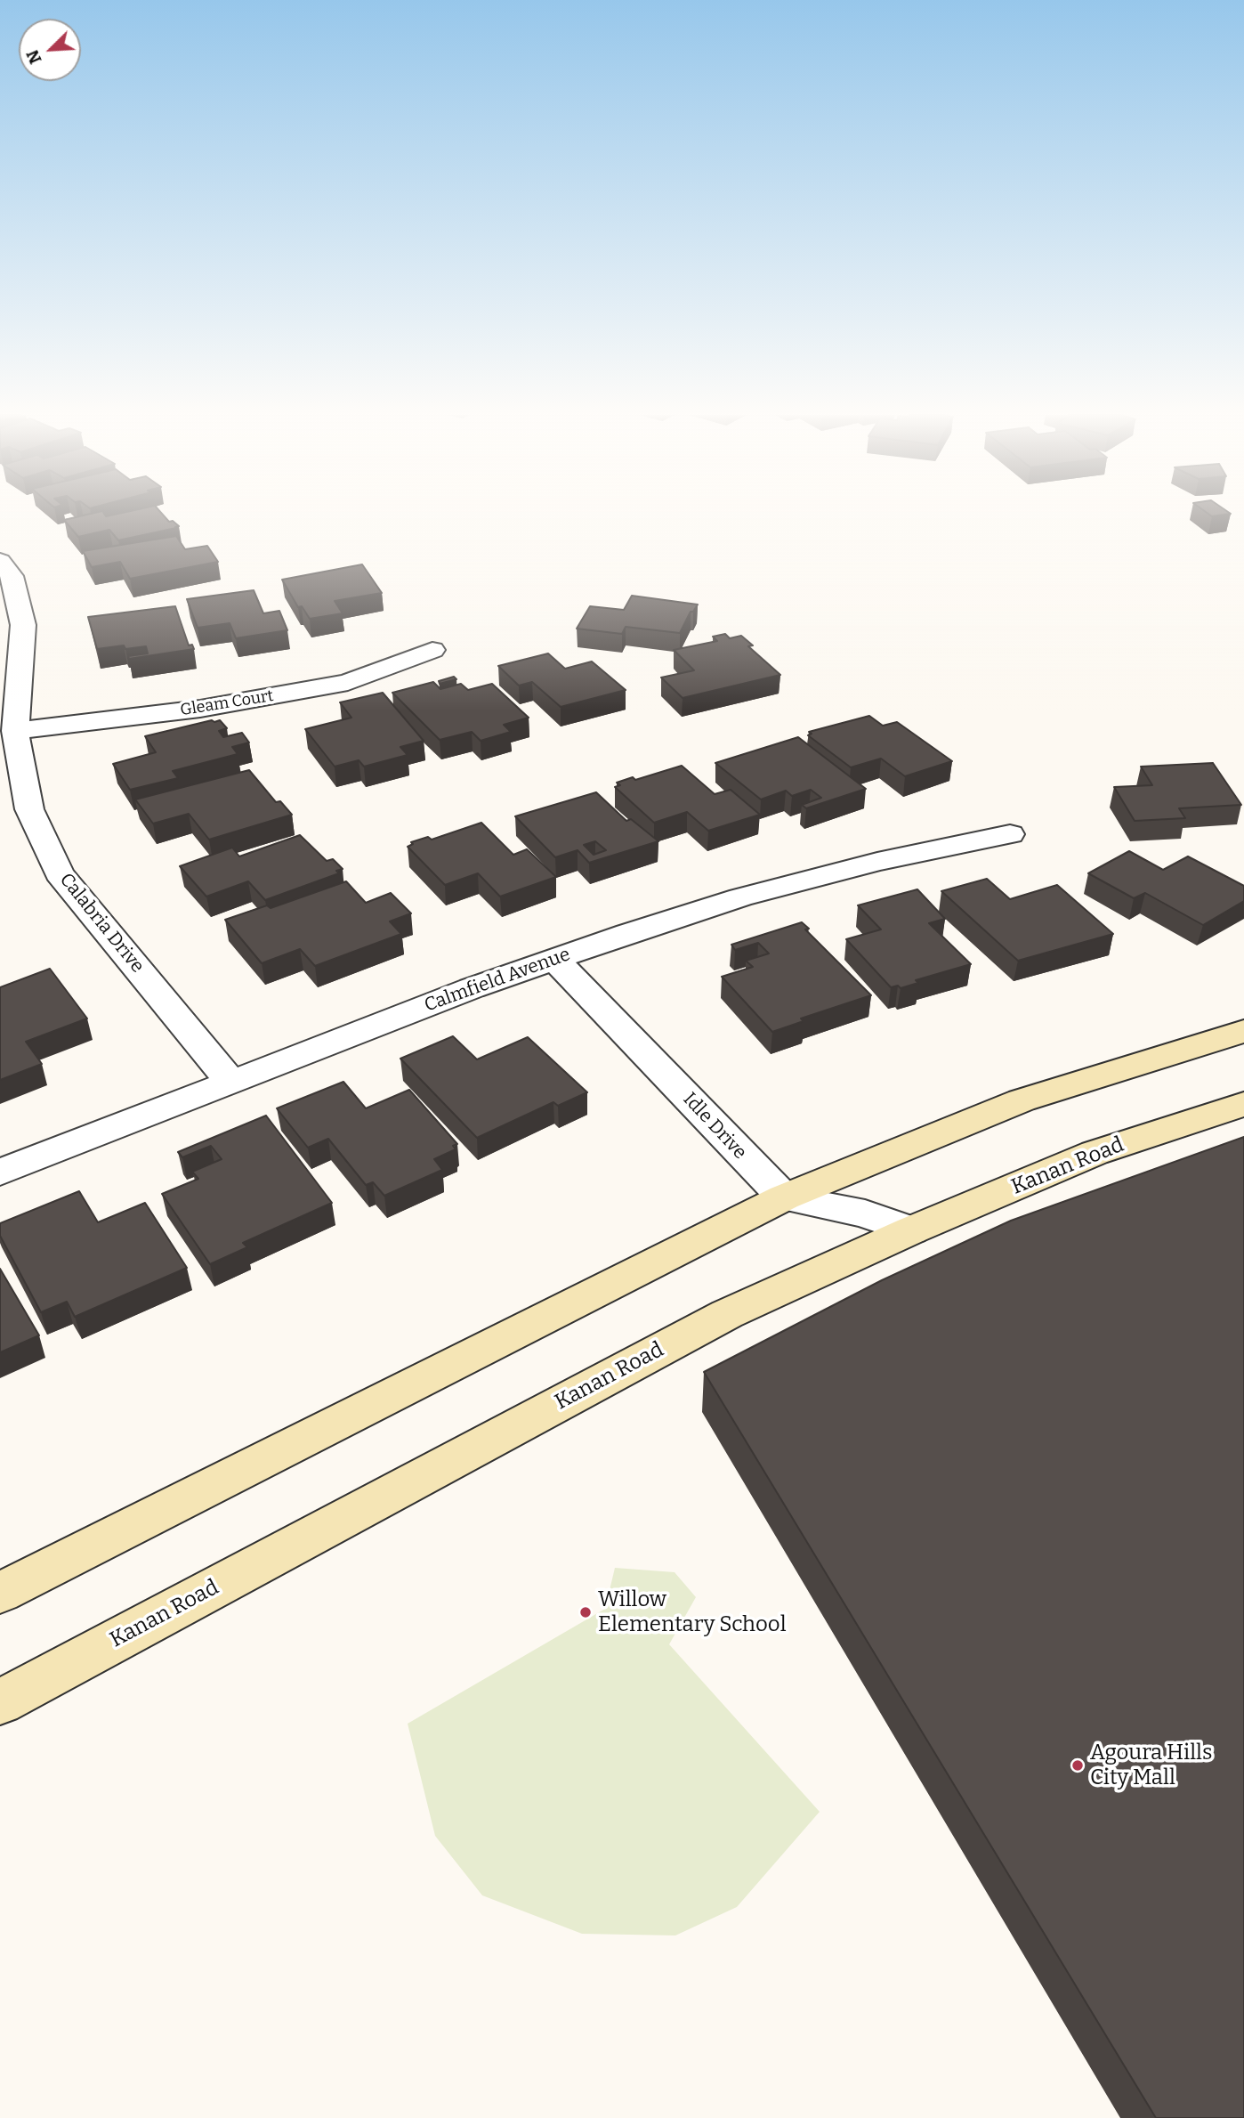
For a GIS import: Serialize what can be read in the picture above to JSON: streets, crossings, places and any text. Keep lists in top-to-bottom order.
{
  "streets": {
    "main road": ["Kanan Road"],
    "street": [
      "Gleam Court",
      "Calabria Drive",
      "Calmfield Avenue",
      "Idle Drive"
    ]
  },
  "crossings": [
    ["Gleam Court", "Calabria Drive"],
    ["Calabria Drive", "Calmfield Avenue"],
    ["Calmfield Avenue", "Idle Drive"]
  ],
  "places": ["Willow Elementary School", "Agoura Hills City Mall"],
  "north": "bottom left"
}
